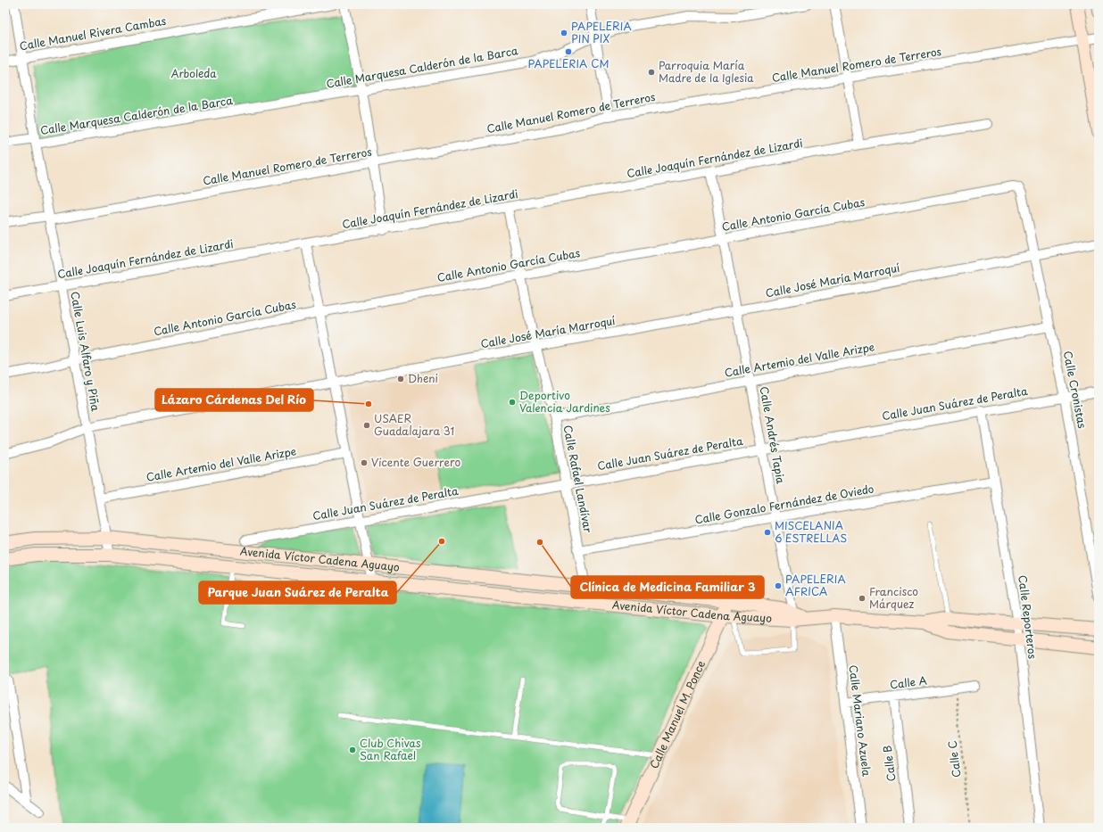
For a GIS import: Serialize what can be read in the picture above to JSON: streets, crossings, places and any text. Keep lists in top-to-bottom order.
{
  "streets": {
    "street": [
      "Calle Manuel Rivera Cambas",
      "Calle Manuel Romero de Terreros",
      "Calle Marquesa Calderón de la Barca",
      "Calle Joaquín Fernández de Lizardi",
      "Calle Antonio García Cubas",
      "Calle José María Marroquí",
      "Calle Luis Alfaro y Piña",
      "Calle Artemio del Valle Arizpe",
      "Calle Cronistas",
      "Calle Juan Suárez de Peralta",
      "Calle Andrés Tapia",
      "Calle Rafael Landívar",
      "Calle Gonzalo Fernández de Oviedo",
      "Avenida Víctor Cadena Aguayo",
      "Calle Reporteros",
      "Calle A",
      "Calle Manuel M. Ponce",
      "Calle Mariano Azuela",
      "Calle B"
    ],
    "path": ["Calle C"]
  },
  "crossings": [
    ["Calle Manuel Rivera Cambas", "Calle Luis Alfaro y Piña"],
    ["Calle Manuel Romero de Terreros", "Calle Luis Alfaro y Piña"],
    ["Calle Marquesa Calderón de la Barca", "Calle Luis Alfaro y Piña"],
    ["Calle Joaquín Fernández de Lizardi", "Calle Luis Alfaro y Piña"],
    ["Calle Joaquín Fernández de Lizardi", "Calle Andrés Tapia"],
    ["Calle Joaquín Fernández de Lizardi", "Calle Rafael Landívar"],
    ["Calle Antonio García Cubas", "Calle Luis Alfaro y Piña"],
    ["Calle Antonio García Cubas", "Calle Cronistas"],
    ["Calle Antonio García Cubas", "Calle Andrés Tapia"],
    ["Calle Antonio García Cubas", "Calle Rafael Landívar"],
    ["Calle José María Marroquí", "Calle Luis Alfaro y Piña"],
    ["Calle José María Marroquí", "Calle Cronistas"],
    ["Calle José María Marroquí", "Calle Andrés Tapia"],
    ["Calle José María Marroquí", "Calle Rafael Landívar"],
    ["Calle Luis Alfaro y Piña", "Calle Artemio del Valle Arizpe"],
    ["Calle Luis Alfaro y Piña", "Avenida Víctor Cadena Aguayo"],
    ["Calle Artemio del Valle Arizpe", "Calle Cronistas"],
    ["Calle Artemio del Valle Arizpe", "Calle Andrés Tapia"],
    ["Calle Artemio del Valle Arizpe", "Calle Rafael Landívar"],
    ["Calle Cronistas", "Calle Juan Suárez de Peralta"],
    ["Calle Juan Suárez de Peralta", "Calle Andrés Tapia"],
    ["Calle Juan Suárez de Peralta", "Calle Rafael Landívar"],
    ["Calle Juan Suárez de Peralta", "Calle Reporteros"],
    ["Calle Andrés Tapia", "Calle Gonzalo Fernández de Oviedo"],
    ["Calle Andrés Tapia", "Avenida Víctor Cadena Aguayo"],
    ["Calle Rafael Landívar", "Calle Gonzalo Fernández de Oviedo"],
    ["Calle Rafael Landívar", "Avenida Víctor Cadena Aguayo"],
    ["Calle Gonzalo Fernández de Oviedo", "Calle Reporteros"],
    ["Avenida Víctor Cadena Aguayo", "Calle Reporteros"],
    ["Avenida Víctor Cadena Aguayo", "Calle Manuel M. Ponce"],
    ["Avenida Víctor Cadena Aguayo", "Calle Mariano Azuela"],
    ["Calle A", "Calle Mariano Azuela"],
    ["Calle A", "Calle C"],
    ["Calle A", "Calle B"]
  ],
  "parks": ["Arboleda"],
  "places": [
    "PAPELERIA PIN PIX",
    "PAPELERIA CM",
    "Parroquia María Madre de la Iglesia",
    "Dheni",
    "Deportivo Valencia Jardines",
    "Lázaro Cárdenas Del Río",
    "USAER Guadalajara 31",
    "Vicente Guerrero",
    "MISCELANIA 6 ESTRELLAS",
    "Parque Juan Suárez de Peralta",
    "Clínica de Medicina Familiar 3",
    "PAPELERIA AFRICA",
    "Francisco Márquez",
    "Club Chivas San Rafael"
  ]
}
